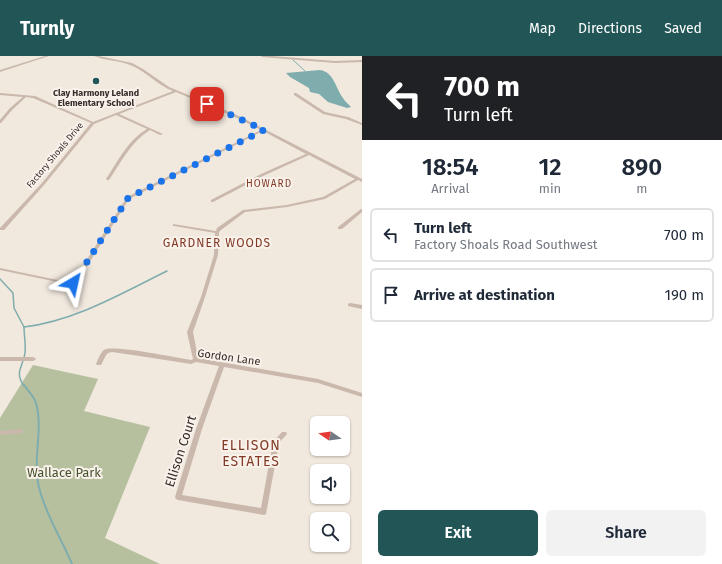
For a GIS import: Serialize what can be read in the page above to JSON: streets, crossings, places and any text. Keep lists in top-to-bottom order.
{
  "streets": {
    "street": ["Factory Shoals Drive", "Gordon Lane", "Ellison Court"]
  },
  "crossings": [
    ["Gordon Lane", "Ellison Court"]
  ],
  "districts": ["HOWARD", "GARDNER WOODS", "ELLISON ESTATES"],
  "parks": ["Wallace Park"],
  "places": ["Clay Harmony Leland Elementary School"],
  "north": "left",
  "page": {
    "header": "Turnly",
    "nav": ["Map", "Directions", "Saved"],
    "turn": ["700 m", "Turn left"],
    "eta": [
      "18:54",
      "Arrival",
      "12",
      "min",
      "890",
      "m"
    ],
    "list": [
      {
        "name": "Turn left",
        "note": "Factory Shoals Road Southwest",
        "value": "700 m"
      },
      {
        "name": "Arrive at destination",
        "value": "190 m"
      }
    ],
    "buttons": ["Exit", "Share"]
  }
}
